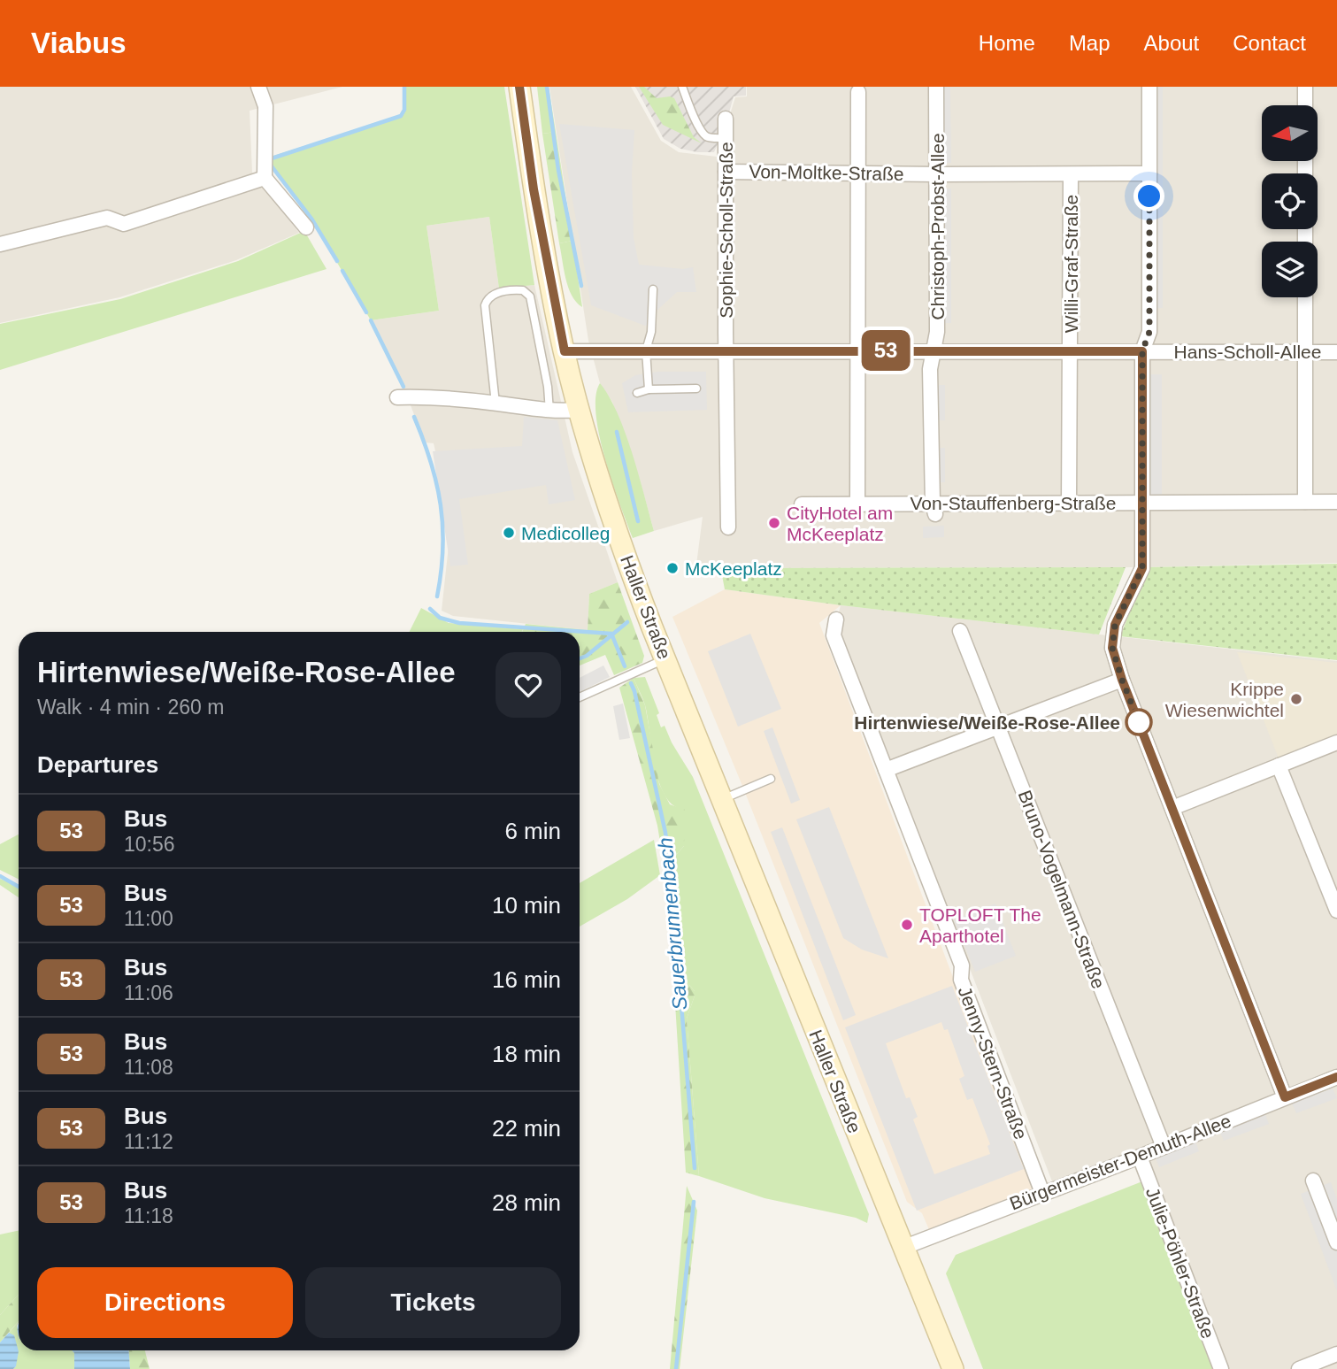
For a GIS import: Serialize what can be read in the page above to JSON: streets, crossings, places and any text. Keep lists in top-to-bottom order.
{
  "streets": {
    "main road": ["Haller Straße"],
    "street": [
      "Von-Moltke-Straße",
      "Christoph-Probst-Allee",
      "Sophie-Scholl-Straße",
      "Willi-Graf-Straße",
      "Hans-Scholl-Allee",
      "Von-Stauffenberg-Straße",
      "Bruno-Vogelmann-Straße",
      "Jenny-Stern-Straße",
      "Bürgermeister-Demuth-Allee",
      "Julie-Pöhler-Straße"
    ]
  },
  "crossings": [
    ["Von-Moltke-Straße", "Christoph-Probst-Allee"],
    ["Von-Moltke-Straße", "Sophie-Scholl-Straße"],
    ["Von-Moltke-Straße", "Willi-Graf-Straße"],
    ["Christoph-Probst-Allee", "Hans-Scholl-Allee"],
    ["Christoph-Probst-Allee", "Von-Stauffenberg-Straße"],
    ["Sophie-Scholl-Straße", "Hans-Scholl-Allee"],
    ["Willi-Graf-Straße", "Hans-Scholl-Allee"],
    ["Willi-Graf-Straße", "Von-Stauffenberg-Straße"],
    ["Hans-Scholl-Allee", "Haller Straße"],
    ["Haller Straße", "Bürgermeister-Demuth-Allee"],
    ["Bruno-Vogelmann-Straße", "Bürgermeister-Demuth-Allee"],
    ["Jenny-Stern-Straße", "Bürgermeister-Demuth-Allee"],
    ["Bürgermeister-Demuth-Allee", "Julie-Pöhler-Straße"]
  ],
  "water": ["Sauerbrunnenbach"],
  "places": [
    "CityHotel am McKeeplatz",
    "Medicolleg",
    "McKeeplatz",
    "Krippe Wiesenwichtel",
    "Hirtenwiese/Weiße-Rose-Allee",
    "TOPLOFT The Aparthotel"
  ],
  "lines": ["bus line 53"],
  "north": "left",
  "page": {
    "header": "Viabus",
    "nav": [
      "Home",
      "Map",
      "About",
      "Contact"
    ],
    "on_map": "53",
    "heading": [
      ["Hirtenwiese/Weiße-Rose-Allee", "Walk · 4 min · 260 m"],
      "Departures"
    ],
    "list": [
      {
        "mark": "53",
        "name": "Bus",
        "note": "10:56",
        "value": "6 min"
      },
      {
        "mark": "53",
        "name": "Bus",
        "note": "11:00",
        "value": "10 min"
      },
      {
        "mark": "53",
        "name": "Bus",
        "note": "11:06",
        "value": "16 min"
      },
      {
        "mark": "53",
        "name": "Bus",
        "note": "11:08",
        "value": "18 min"
      },
      {
        "mark": "53",
        "name": "Bus",
        "note": "11:12",
        "value": "22 min"
      },
      {
        "mark": "53",
        "name": "Bus",
        "note": "11:18",
        "value": "28 min"
      }
    ],
    "buttons": ["Directions", "Tickets"]
  }
}
